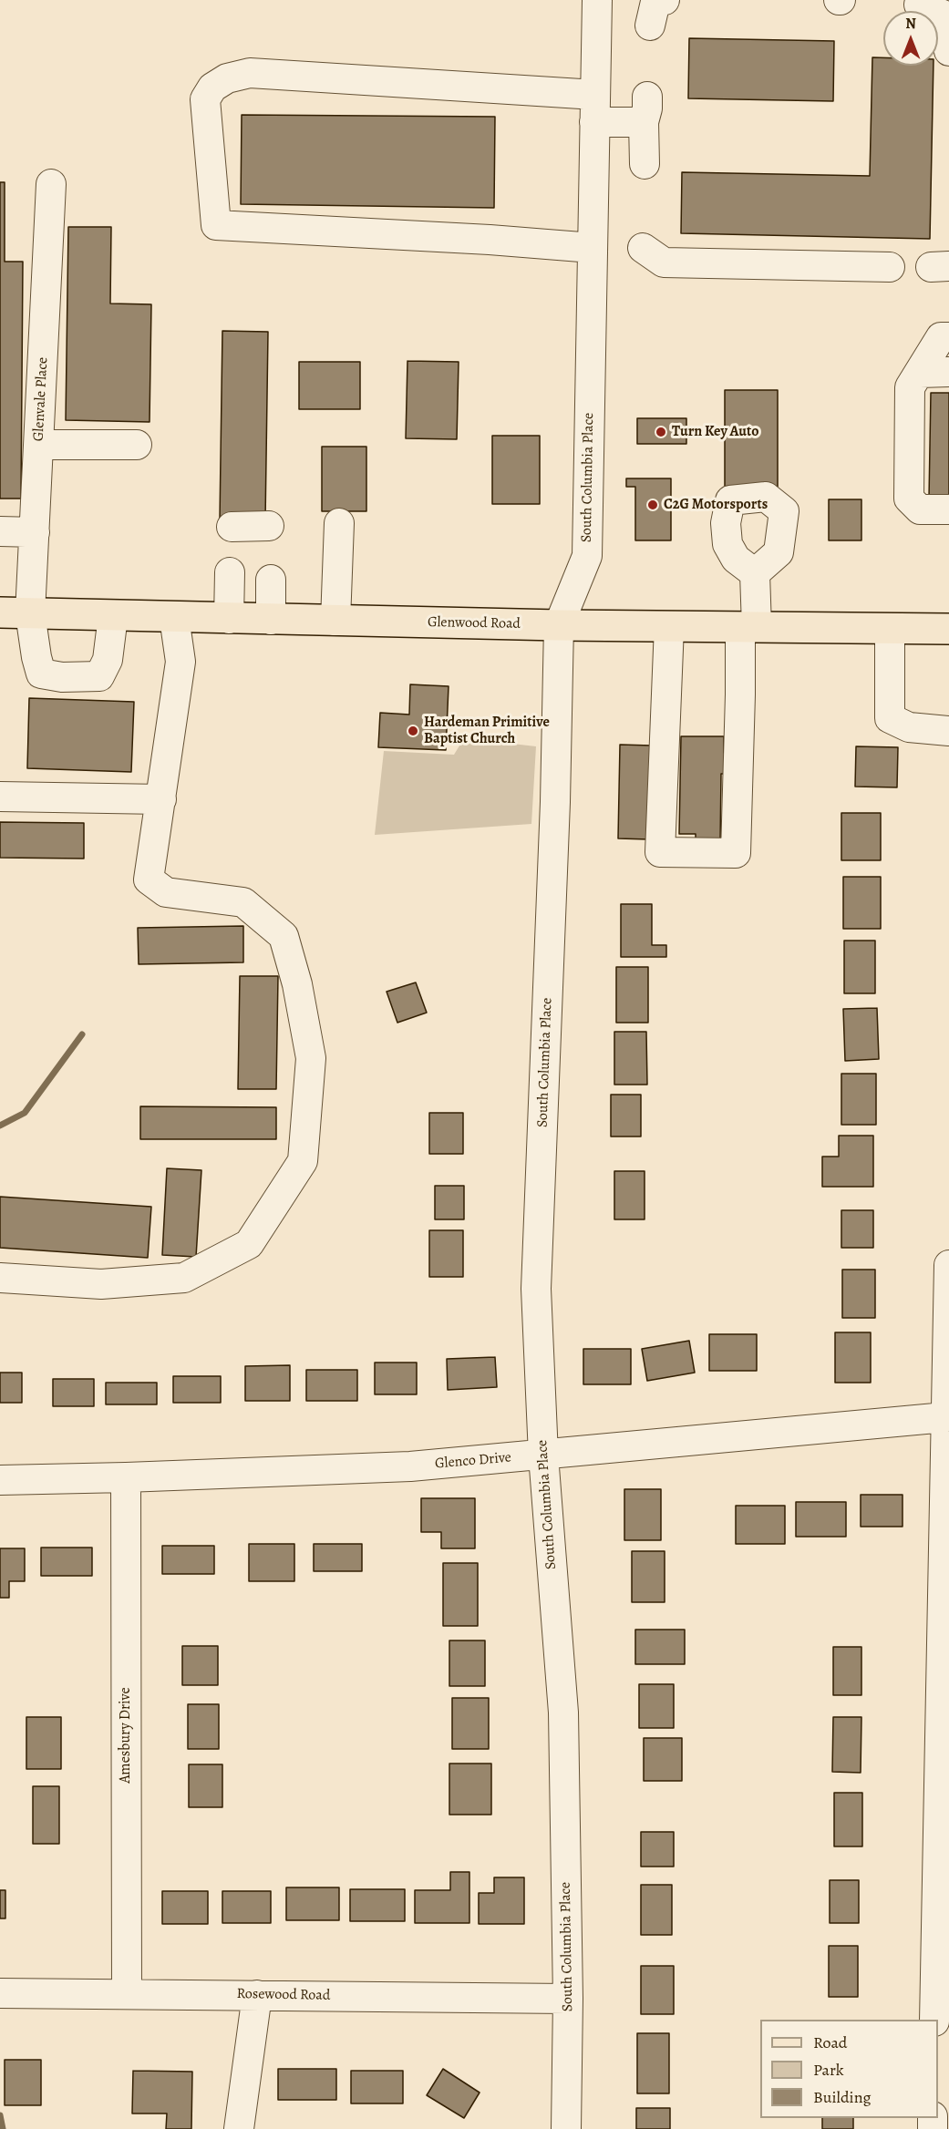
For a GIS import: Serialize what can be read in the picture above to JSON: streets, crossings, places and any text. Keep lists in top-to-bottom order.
{
  "streets": {
    "main road": ["Glenwood Road"],
    "street": [
      "Glenvale Place",
      "South Columbia Place",
      "Glenco Drive",
      "Amesbury Drive",
      "Rosewood Road"
    ]
  },
  "crossings": [
    ["Glenvale Place", "Glenwood Road"],
    ["South Columbia Place", "Glenwood Road"],
    ["South Columbia Place", "Glenco Drive"],
    ["South Columbia Place", "Rosewood Road"],
    ["Glenco Drive", "Amesbury Drive"],
    ["Amesbury Drive", "Rosewood Road"]
  ],
  "places": ["Turn Key Auto", "C2G Motorsports", "Hardeman Primitive Baptist Church"],
  "legend": ["Road", "Park", "Building"],
  "north": "top"
}
